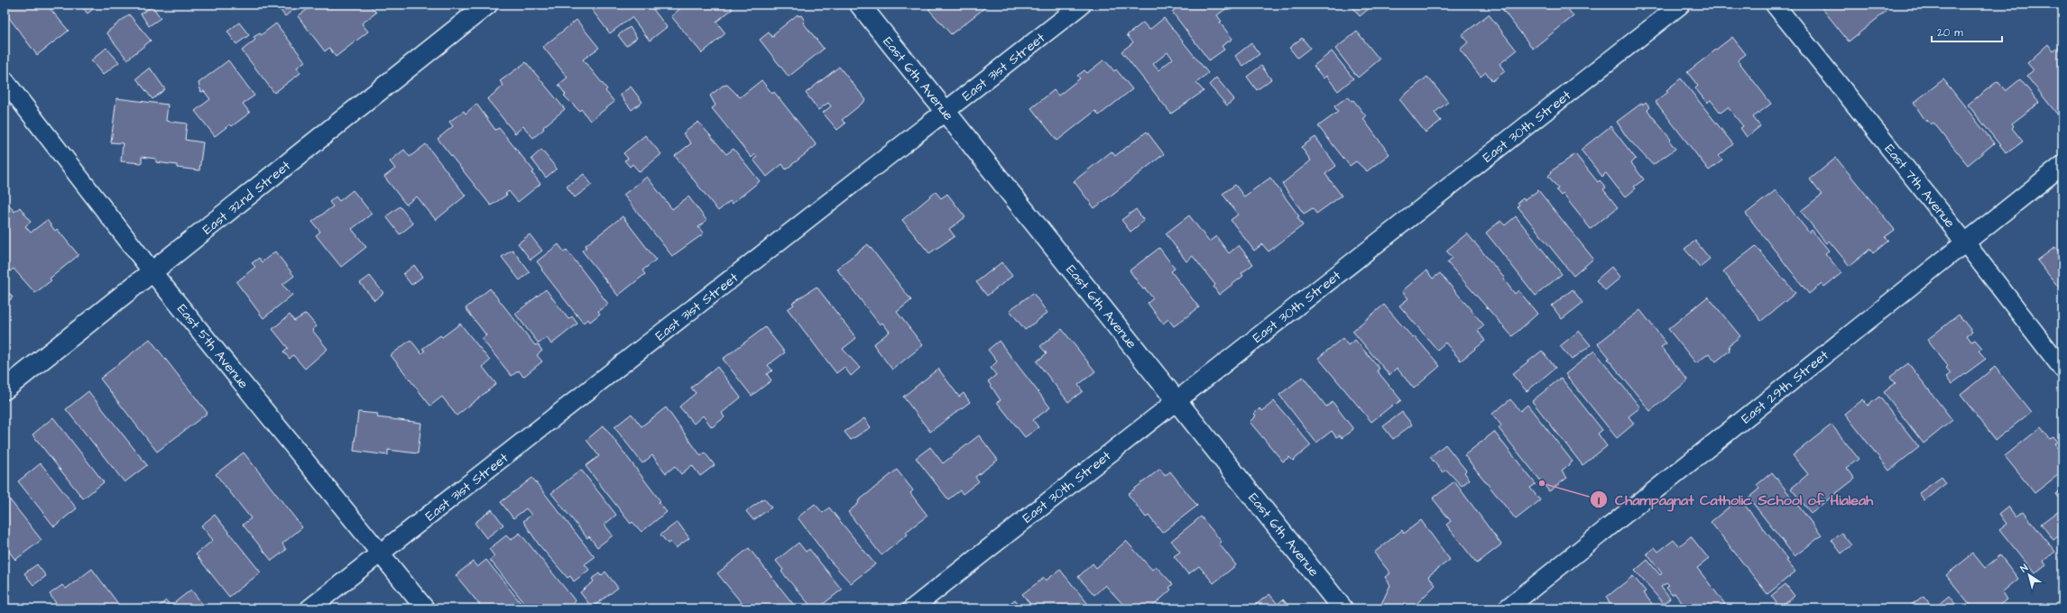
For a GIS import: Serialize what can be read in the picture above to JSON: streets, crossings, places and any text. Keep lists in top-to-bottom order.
{
  "streets": {
    "street": [
      "East 31st Street",
      "East 6th Avenue",
      "East 30th Street",
      "East 7th Avenue",
      "East 32nd Street",
      "East 5th Avenue",
      "East 29th Street"
    ]
  },
  "crossings": [
    ["East 31st Street", "East 6th Avenue"],
    ["East 31st Street", "East 5th Avenue"],
    ["East 6th Avenue", "East 30th Street"],
    ["East 7th Avenue", "East 29th Street"],
    ["East 32nd Street", "East 5th Avenue"]
  ],
  "places": ["Champagnat Catholic School of Hialeah"],
  "scale_bar": "20 m",
  "north": "top left"
}
